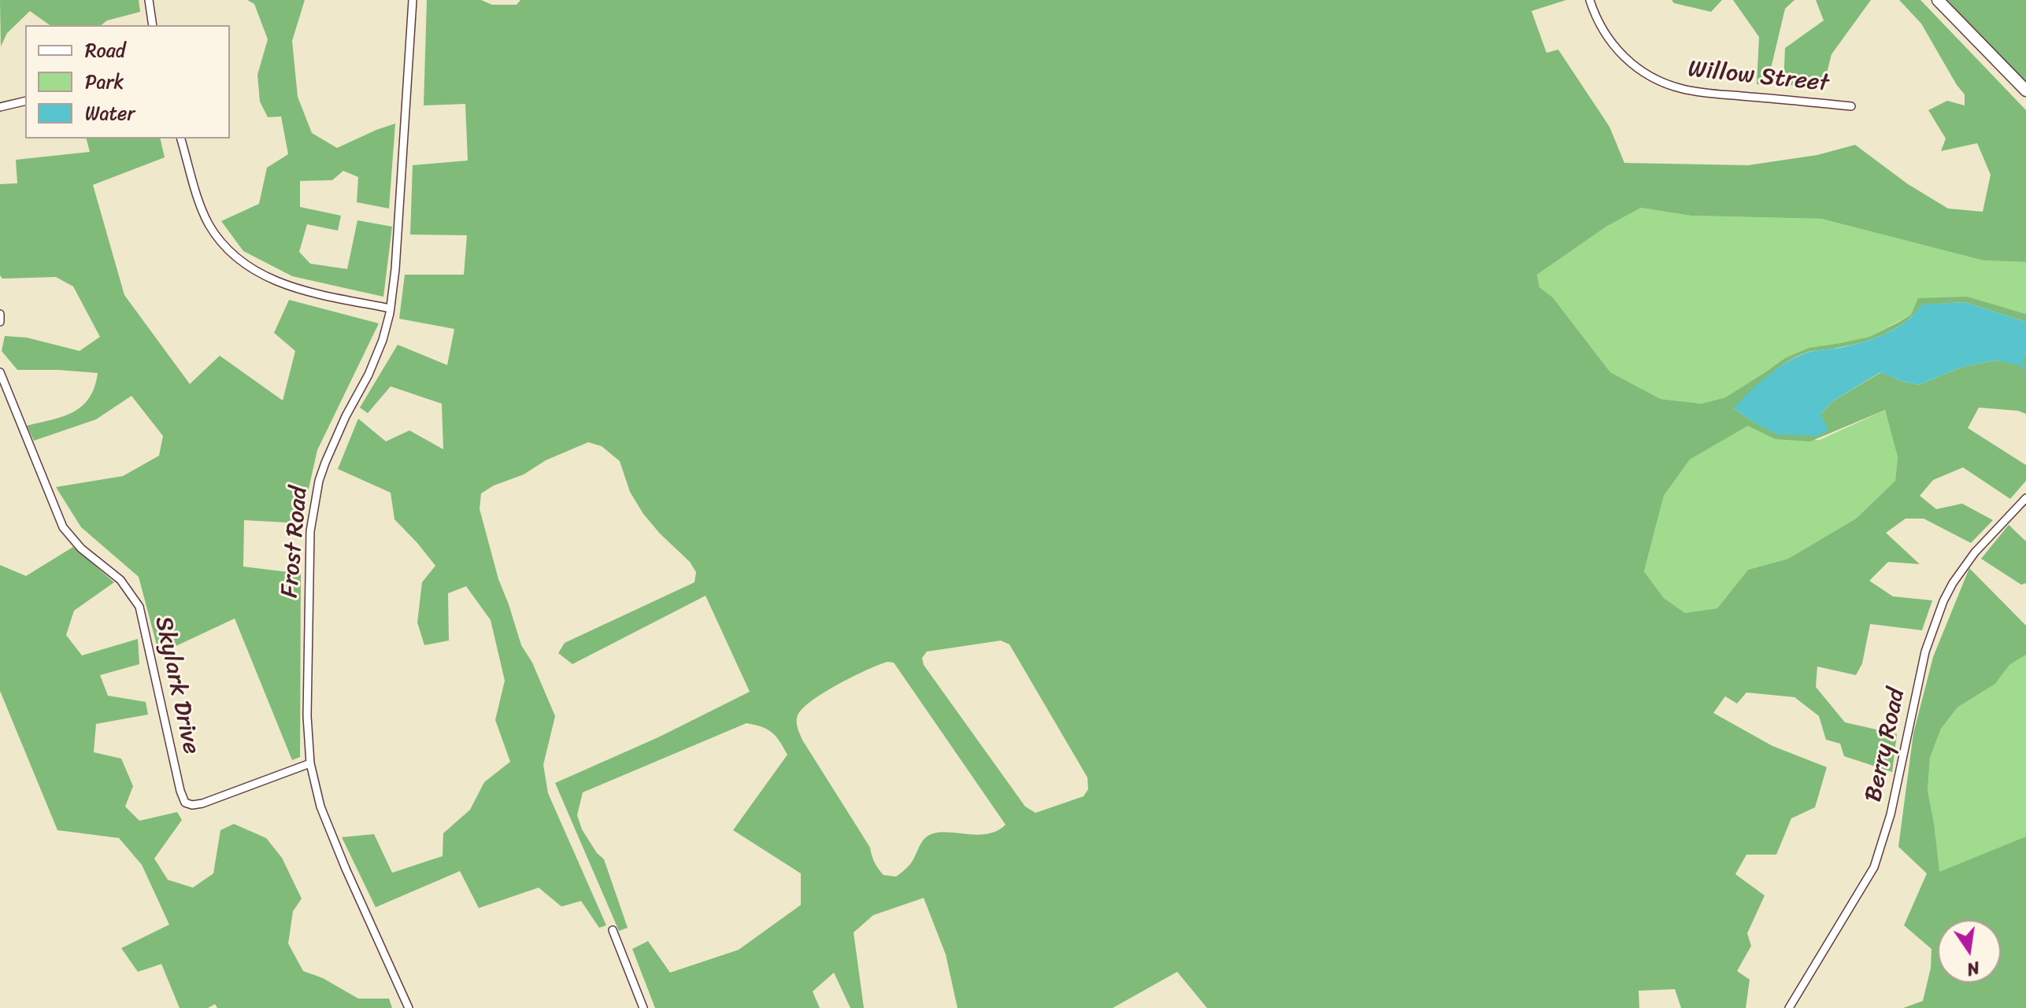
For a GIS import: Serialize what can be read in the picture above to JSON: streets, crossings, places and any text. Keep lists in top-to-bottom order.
{
  "streets": {
    "street": [
      "Willow Street",
      "Frost Road",
      "Skylark Drive",
      "Berry Road"
    ]
  },
  "crossings": [
    ["Frost Road", "Skylark Drive"]
  ],
  "legend": ["Road", "Park", "Water"],
  "north": "bottom"
}
